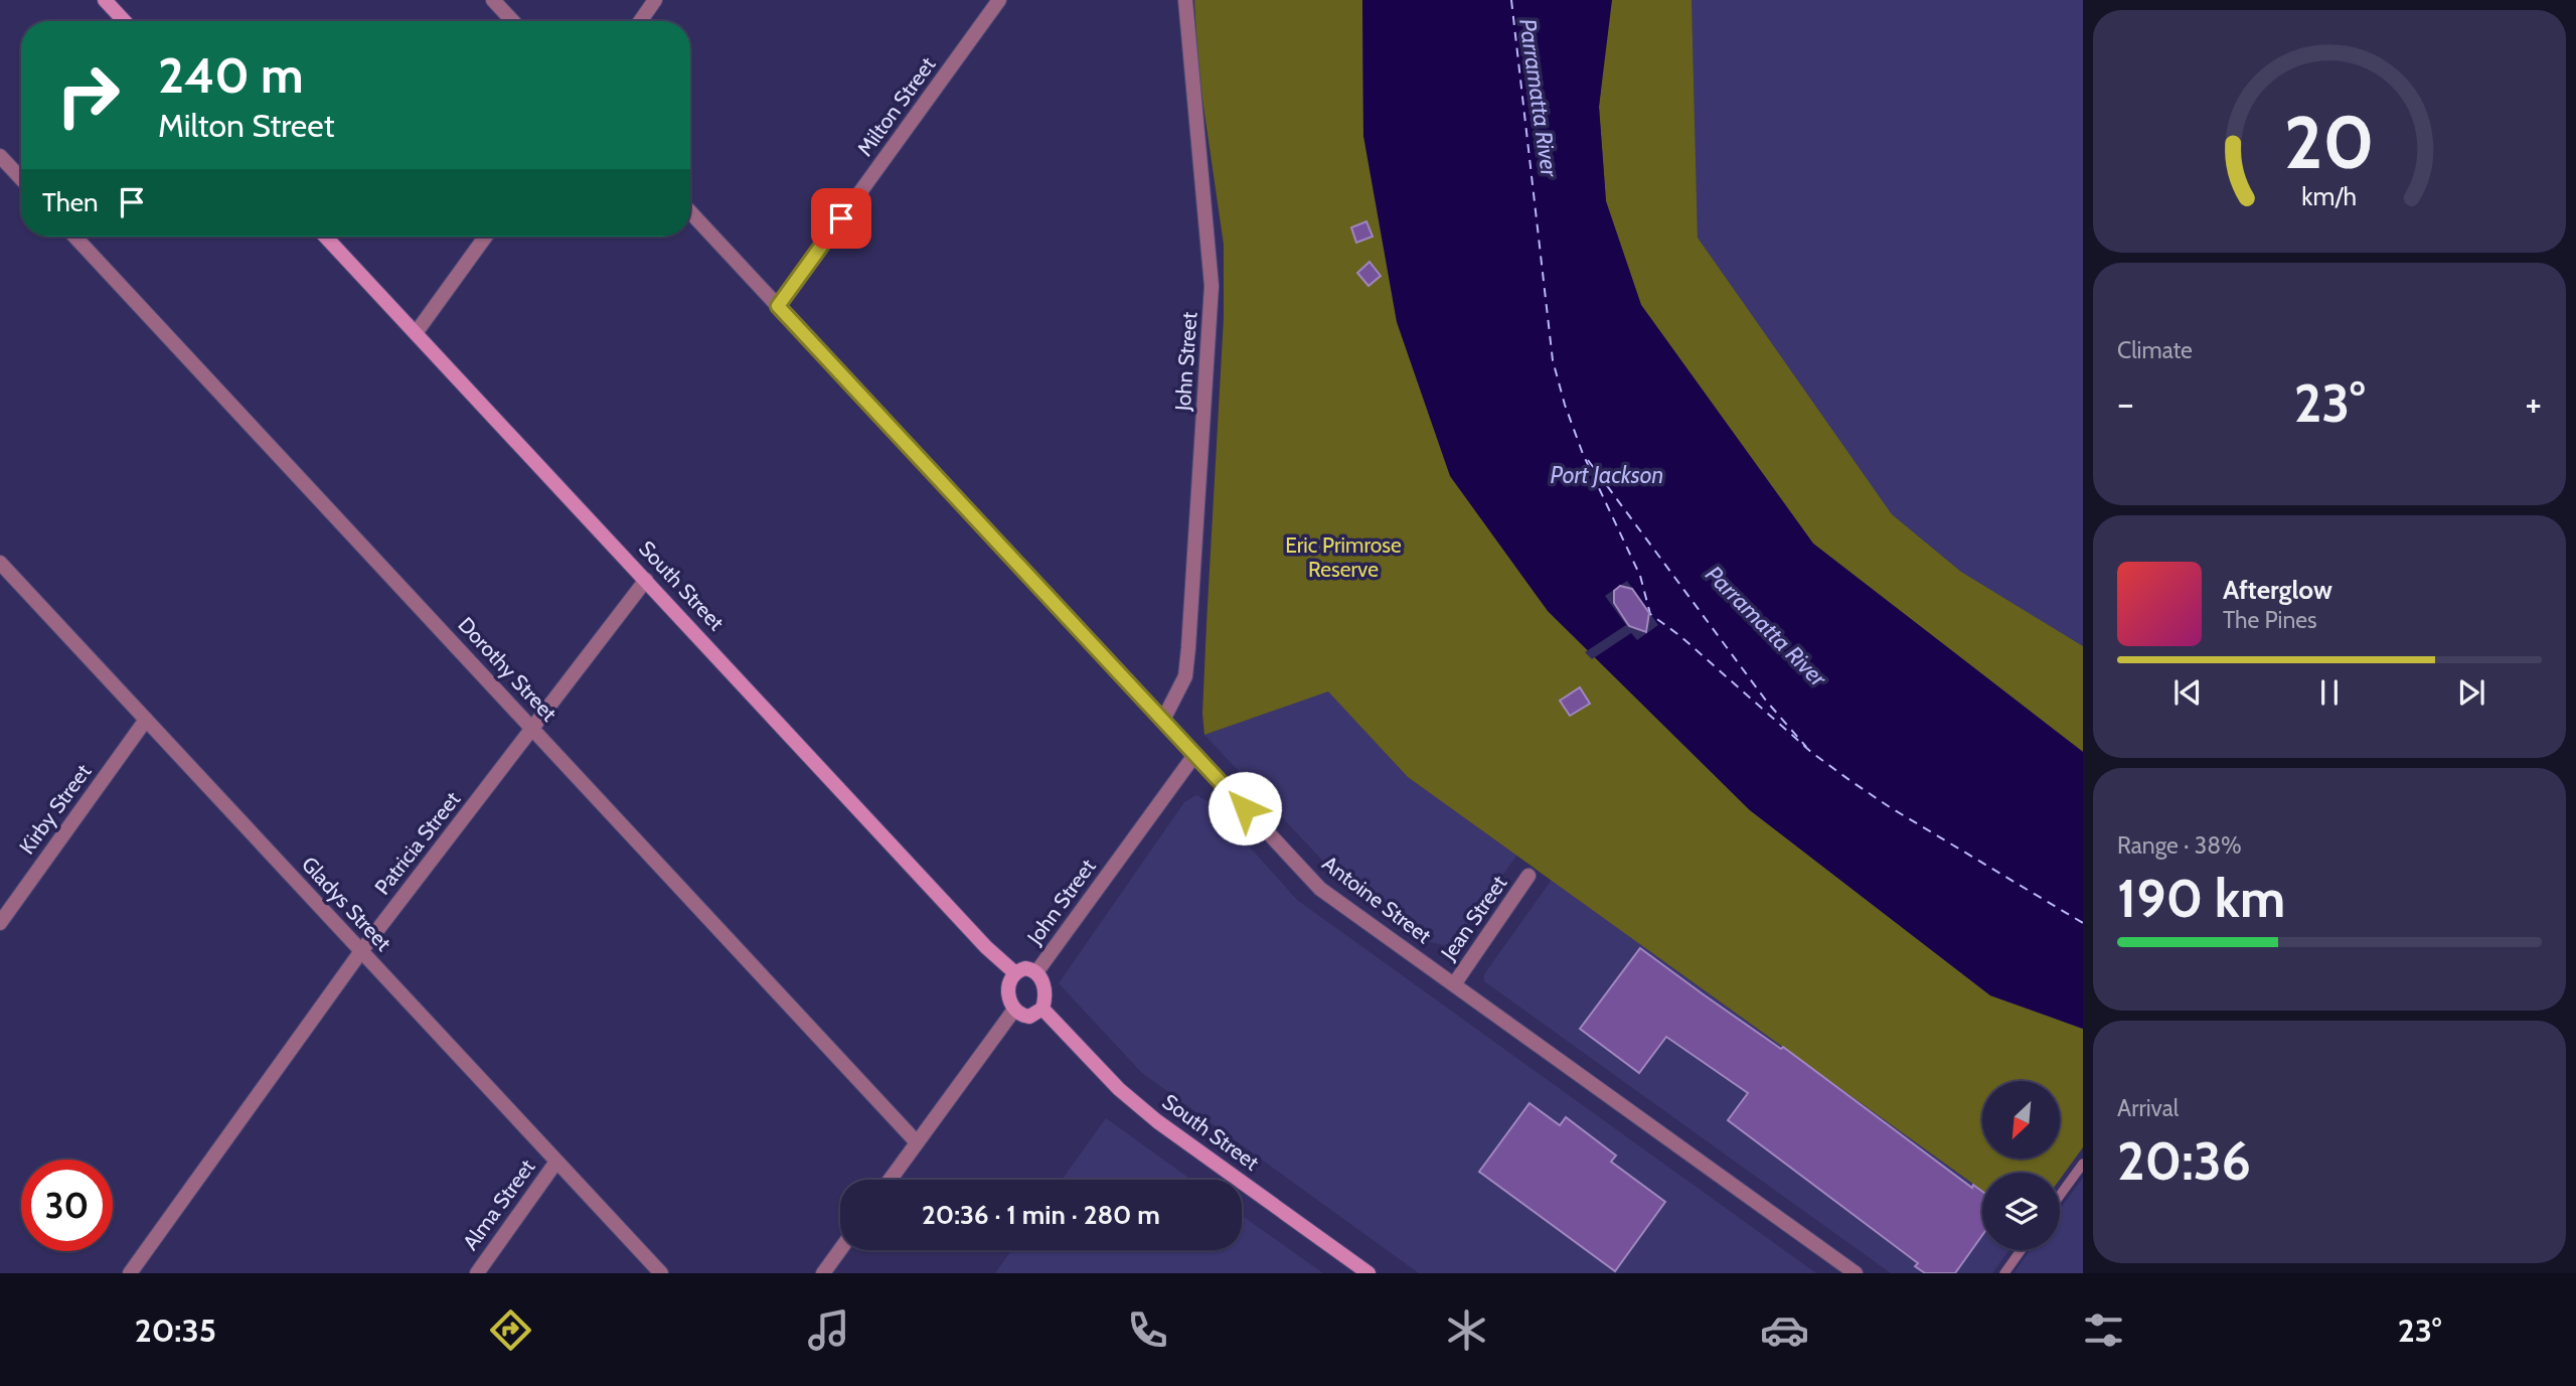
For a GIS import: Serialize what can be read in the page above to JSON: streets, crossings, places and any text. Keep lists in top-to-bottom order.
{
  "streets": {
    "street": [
      "Milton Street",
      "John Street",
      "South Street",
      "Dorothy Street",
      "Kirby Street",
      "Patricia Street",
      "Antoine Street",
      "Gladys Street",
      "Jean Street",
      "Alma Street"
    ]
  },
  "crossings": [
    ["Milton Street", "Antoine Street"],
    ["John Street", "South Street"],
    ["John Street", "Antoine Street"],
    ["South Street", "Patricia Street"],
    ["Dorothy Street", "Patricia Street"],
    ["Kirby Street", "Gladys Street"],
    ["Patricia Street", "Gladys Street"],
    ["Antoine Street", "Jean Street"],
    ["Gladys Street", "Alma Street"]
  ],
  "water": ["Parramatta River", "Port Jackson"],
  "parks": ["Eric Primrose Reserve"],
  "north": "bottom left",
  "page": {
    "turn": ["240 m", "Milton Street"],
    "then": "Then",
    "tile": [
      "Climate",
      ["Range · 38%", "190 km"],
      ["Arrival", "20:36"]
    ],
    "heat": ["−", "23°", "+"],
    "song": ["Afterglow", "The Pines"],
    "limit": "30",
    "trip": "20:36 · 1 min · 280 m",
    "tabs": ["20:35", "23°"],
    "gauge": ["20", "km/h"]
  }
}
